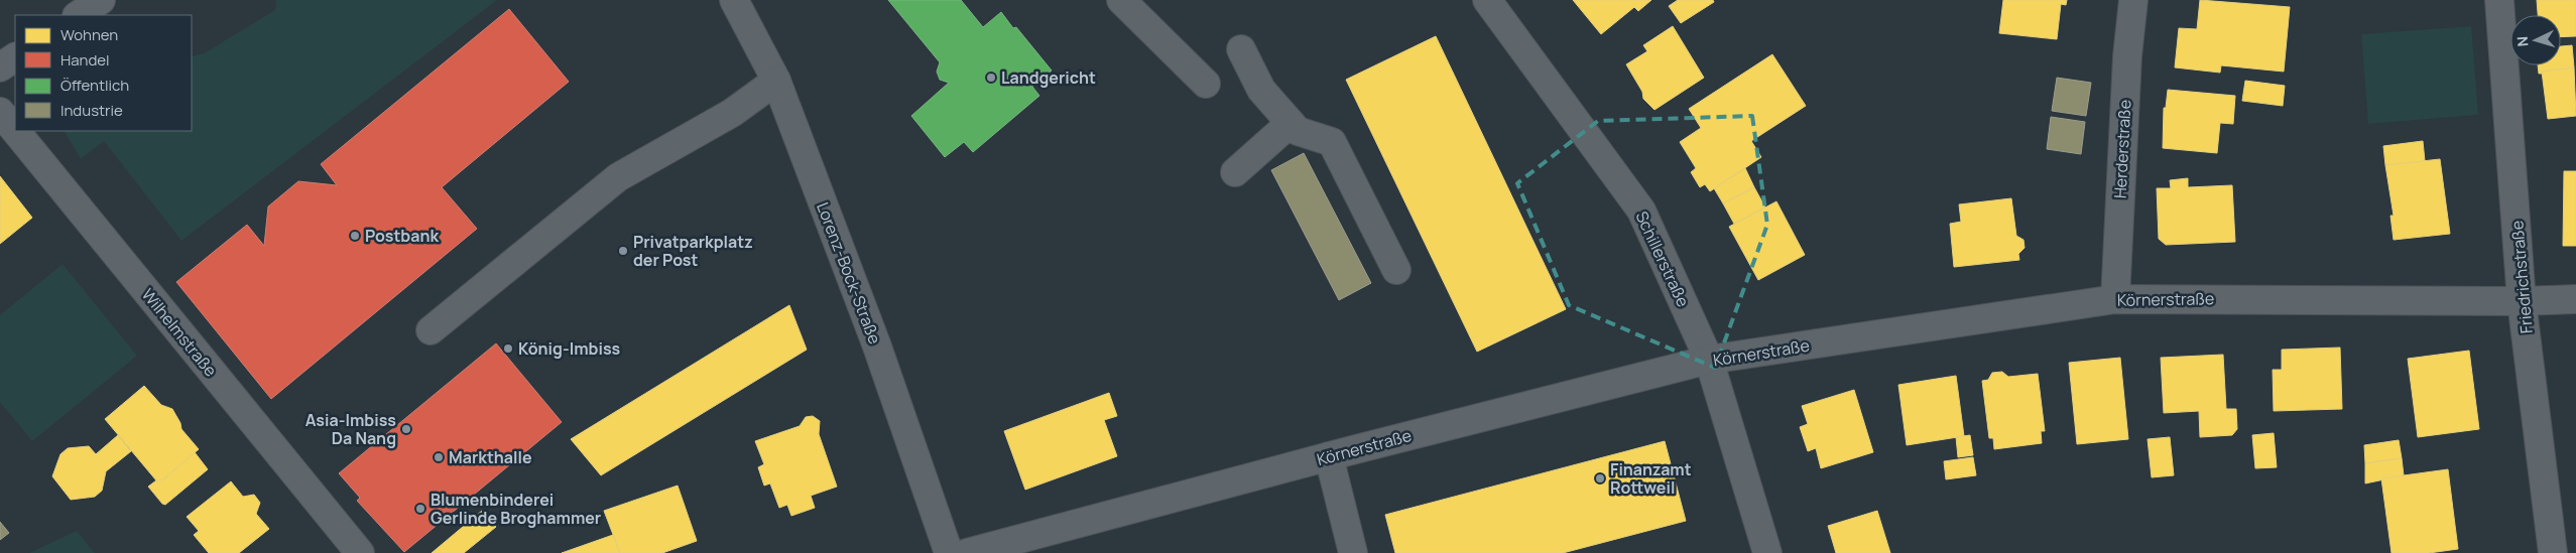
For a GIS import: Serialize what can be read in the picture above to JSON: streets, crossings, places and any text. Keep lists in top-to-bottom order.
{
  "streets": {
    "street": [
      "Herderstraße",
      "Schillerstraße",
      "Lorenz-Bock-Straße",
      "Friedrichstraße",
      "Körnerstraße",
      "Wilhelmstraße"
    ]
  },
  "crossings": [
    ["Herderstraße", "Körnerstraße"],
    ["Schillerstraße", "Körnerstraße"],
    ["Friedrichstraße", "Körnerstraße"]
  ],
  "places": [
    "Landgericht",
    "Postbank",
    "Privatparkplatz der Post",
    "König-Imbiss",
    "Asia-Imbiss Da Nang",
    "Markthalle",
    "Finanzamt Rottweil",
    "Blumenbinderei Gerlinde Broghammer"
  ],
  "legend": [
    "Wohnen",
    "Handel",
    "Öffentlich",
    "Industrie"
  ],
  "north": "left"
}
